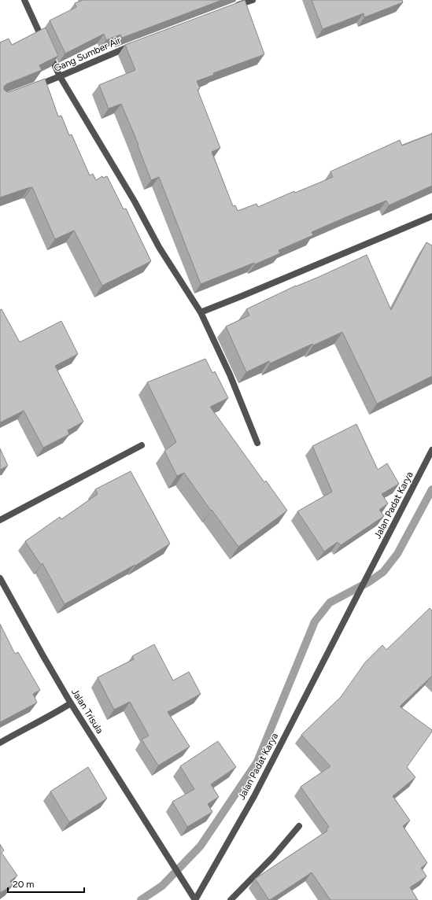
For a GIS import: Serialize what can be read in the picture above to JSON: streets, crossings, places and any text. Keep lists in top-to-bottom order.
{
  "streets": {
    "street": ["Gang Sumber Air", "Jalan Padat Karya", "Jalan Trisula"]
  },
  "crossings": [
    ["Jalan Padat Karya", "Jalan Trisula"]
  ],
  "scale_bar": "20 m"
}
